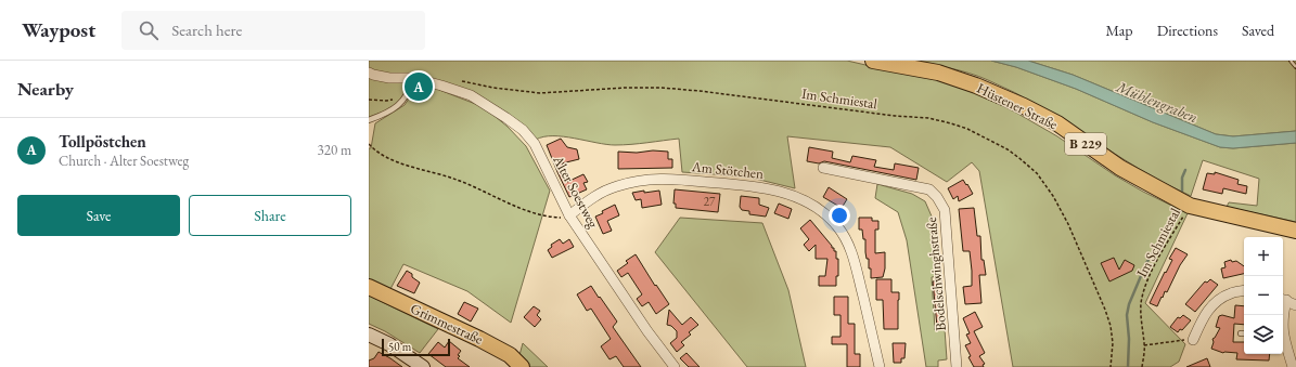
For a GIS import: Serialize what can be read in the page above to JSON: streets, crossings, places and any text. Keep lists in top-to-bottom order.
{
  "streets": {
    "main road": ["Hüstener Straße", "B 229", "Grimmestraße"],
    "street": ["Am Stötchen", "Alter Soestweg", "Bodelschwinghstraße"],
    "path": ["Im Schmiestal"]
  },
  "crossings": [
    ["Im Schmiestal", "Hüstener Straße"],
    ["Am Stötchen", "Alter Soestweg"]
  ],
  "water": ["Mühlengraben"],
  "house_numbers": ["27"],
  "scale_bar": "50 m",
  "page": {
    "header": "Waypost",
    "search": "Search here",
    "nav": ["Map", "Directions", "Saved"],
    "heading": "Nearby",
    "pins": "A",
    "list": [
      {
        "mark": "A",
        "name": "Tollpöstchen",
        "note": "Church · Alter Soestweg",
        "value": "320 m"
      }
    ],
    "buttons": ["Save", "Share"],
    "map_buttons": ["+", "−"],
    "scale": "50 m"
  }
}
